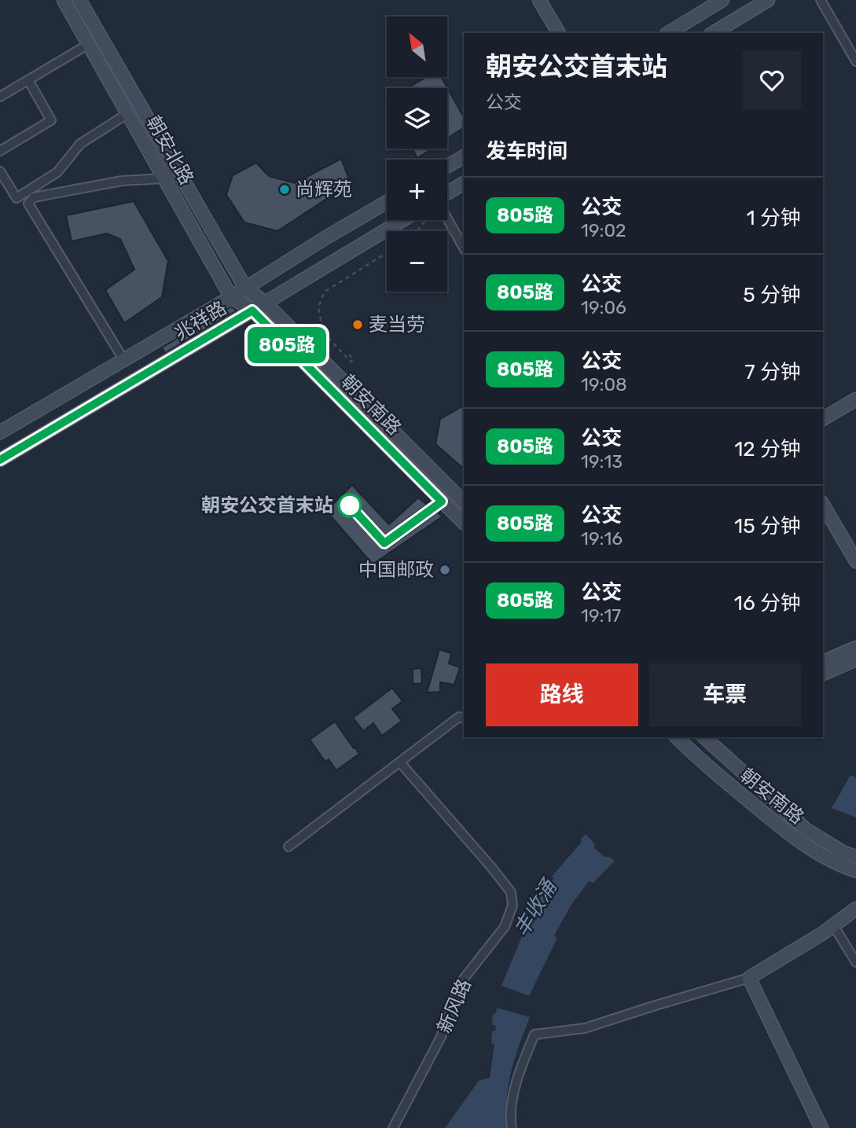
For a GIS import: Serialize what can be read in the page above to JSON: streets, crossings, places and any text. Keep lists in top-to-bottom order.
{
  "streets": {
    "main road": ["朝安北路", "兆祥路", "朝安南路"],
    "street": ["新风路"]
  },
  "crossings": [
    ["朝安北路", "兆祥路"],
    ["朝安北路", "朝安南路"],
    ["兆祥路", "朝安南路"]
  ],
  "water": ["丰收涌"],
  "places": [
    "尚辉苑",
    "麦当劳",
    "朝安公交首末站",
    "中国邮政"
  ],
  "lines": ["bus line 805路"],
  "north": "top left",
  "page": {
    "on_map": "805路",
    "map_buttons": ["+", "−"],
    "heading": [
      ["朝安公交首末站", "公交"],
      "发车时间"
    ],
    "list": [
      {
        "mark": "805路",
        "name": "公交",
        "note": "19:02",
        "value": "1 分钟"
      },
      {
        "mark": "805路",
        "name": "公交",
        "note": "19:06",
        "value": "5 分钟"
      },
      {
        "mark": "805路",
        "name": "公交",
        "note": "19:08",
        "value": "7 分钟"
      },
      {
        "mark": "805路",
        "name": "公交",
        "note": "19:13",
        "value": "12 分钟"
      },
      {
        "mark": "805路",
        "name": "公交",
        "note": "19:16",
        "value": "15 分钟"
      },
      {
        "mark": "805路",
        "name": "公交",
        "note": "19:17",
        "value": "16 分钟"
      }
    ],
    "buttons": ["路线", "车票"]
  }
}
